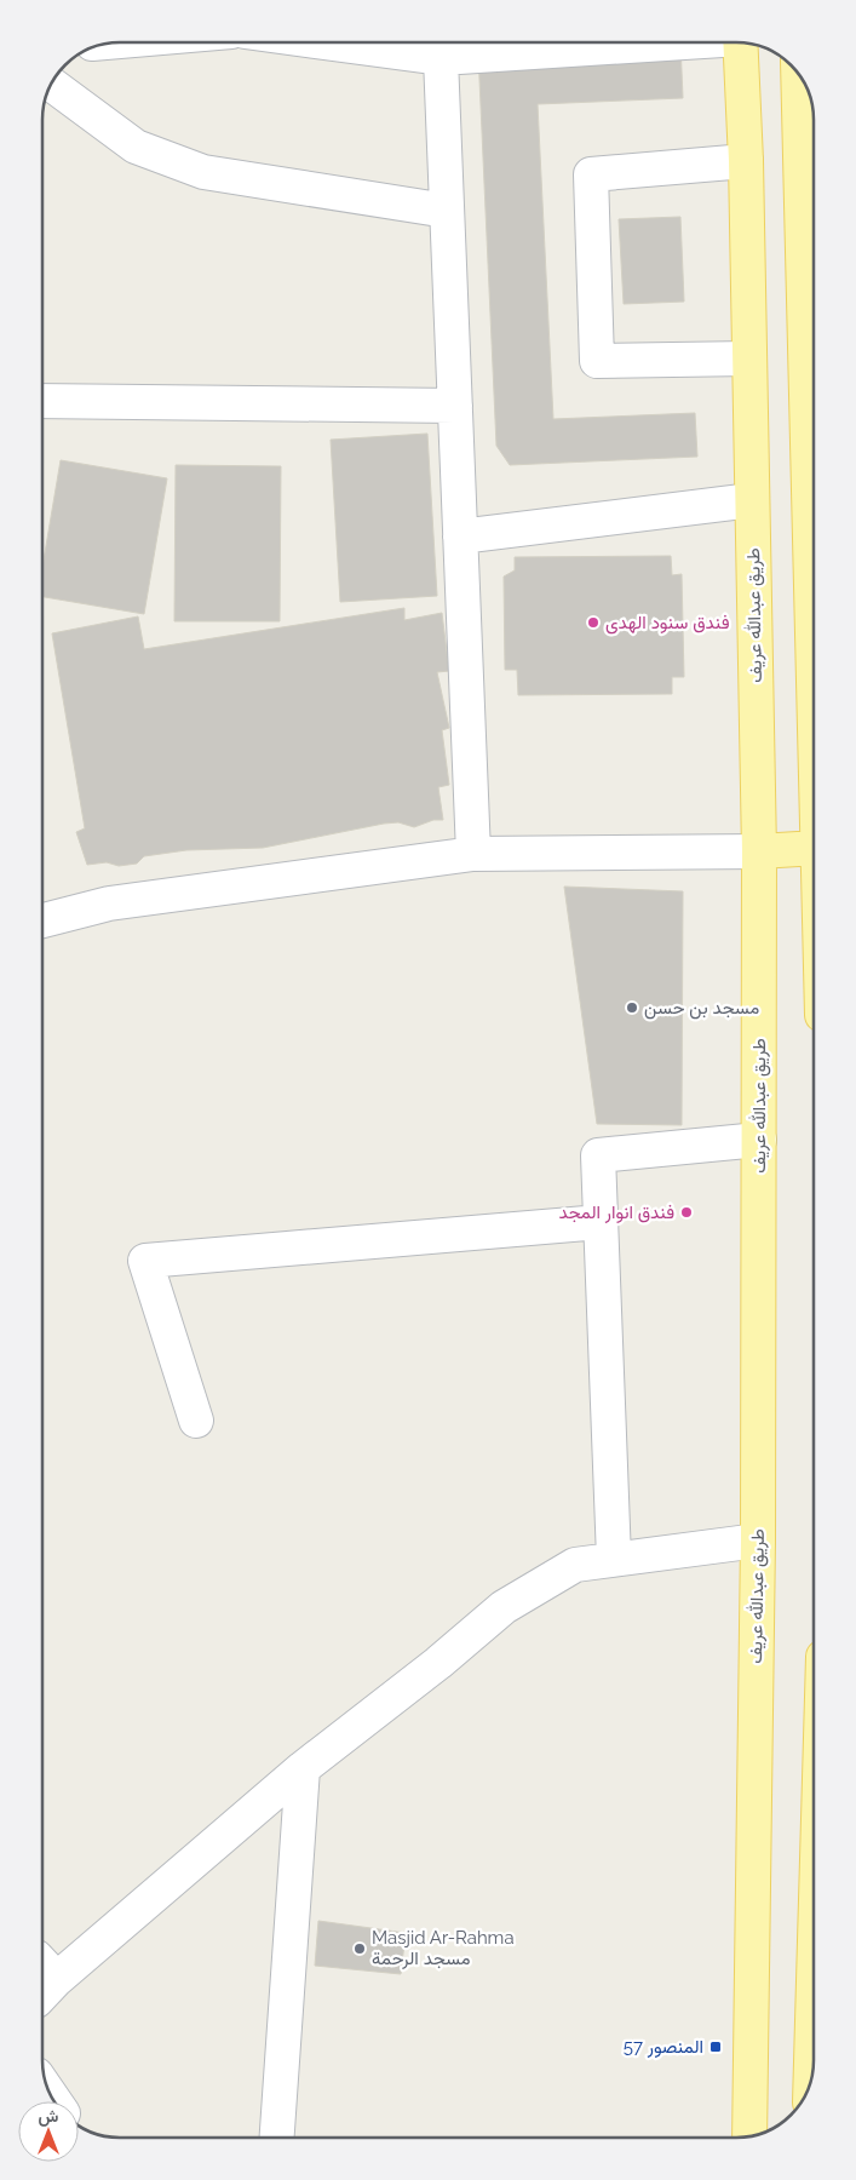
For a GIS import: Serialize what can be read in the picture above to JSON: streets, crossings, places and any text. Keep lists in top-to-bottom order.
{
  "streets": {
    "main road": ["طريق عبدالله عريف"]
  },
  "places": {
    "other": [
      "فندق سنود الهدى",
      "مسجد بن حسن",
      "فندق انوار المجد",
      "Masjid Ar-Rahma مسجد الرحمة"
    ],
    "transit": ["المنصور 57"]
  },
  "north": "top"
}
